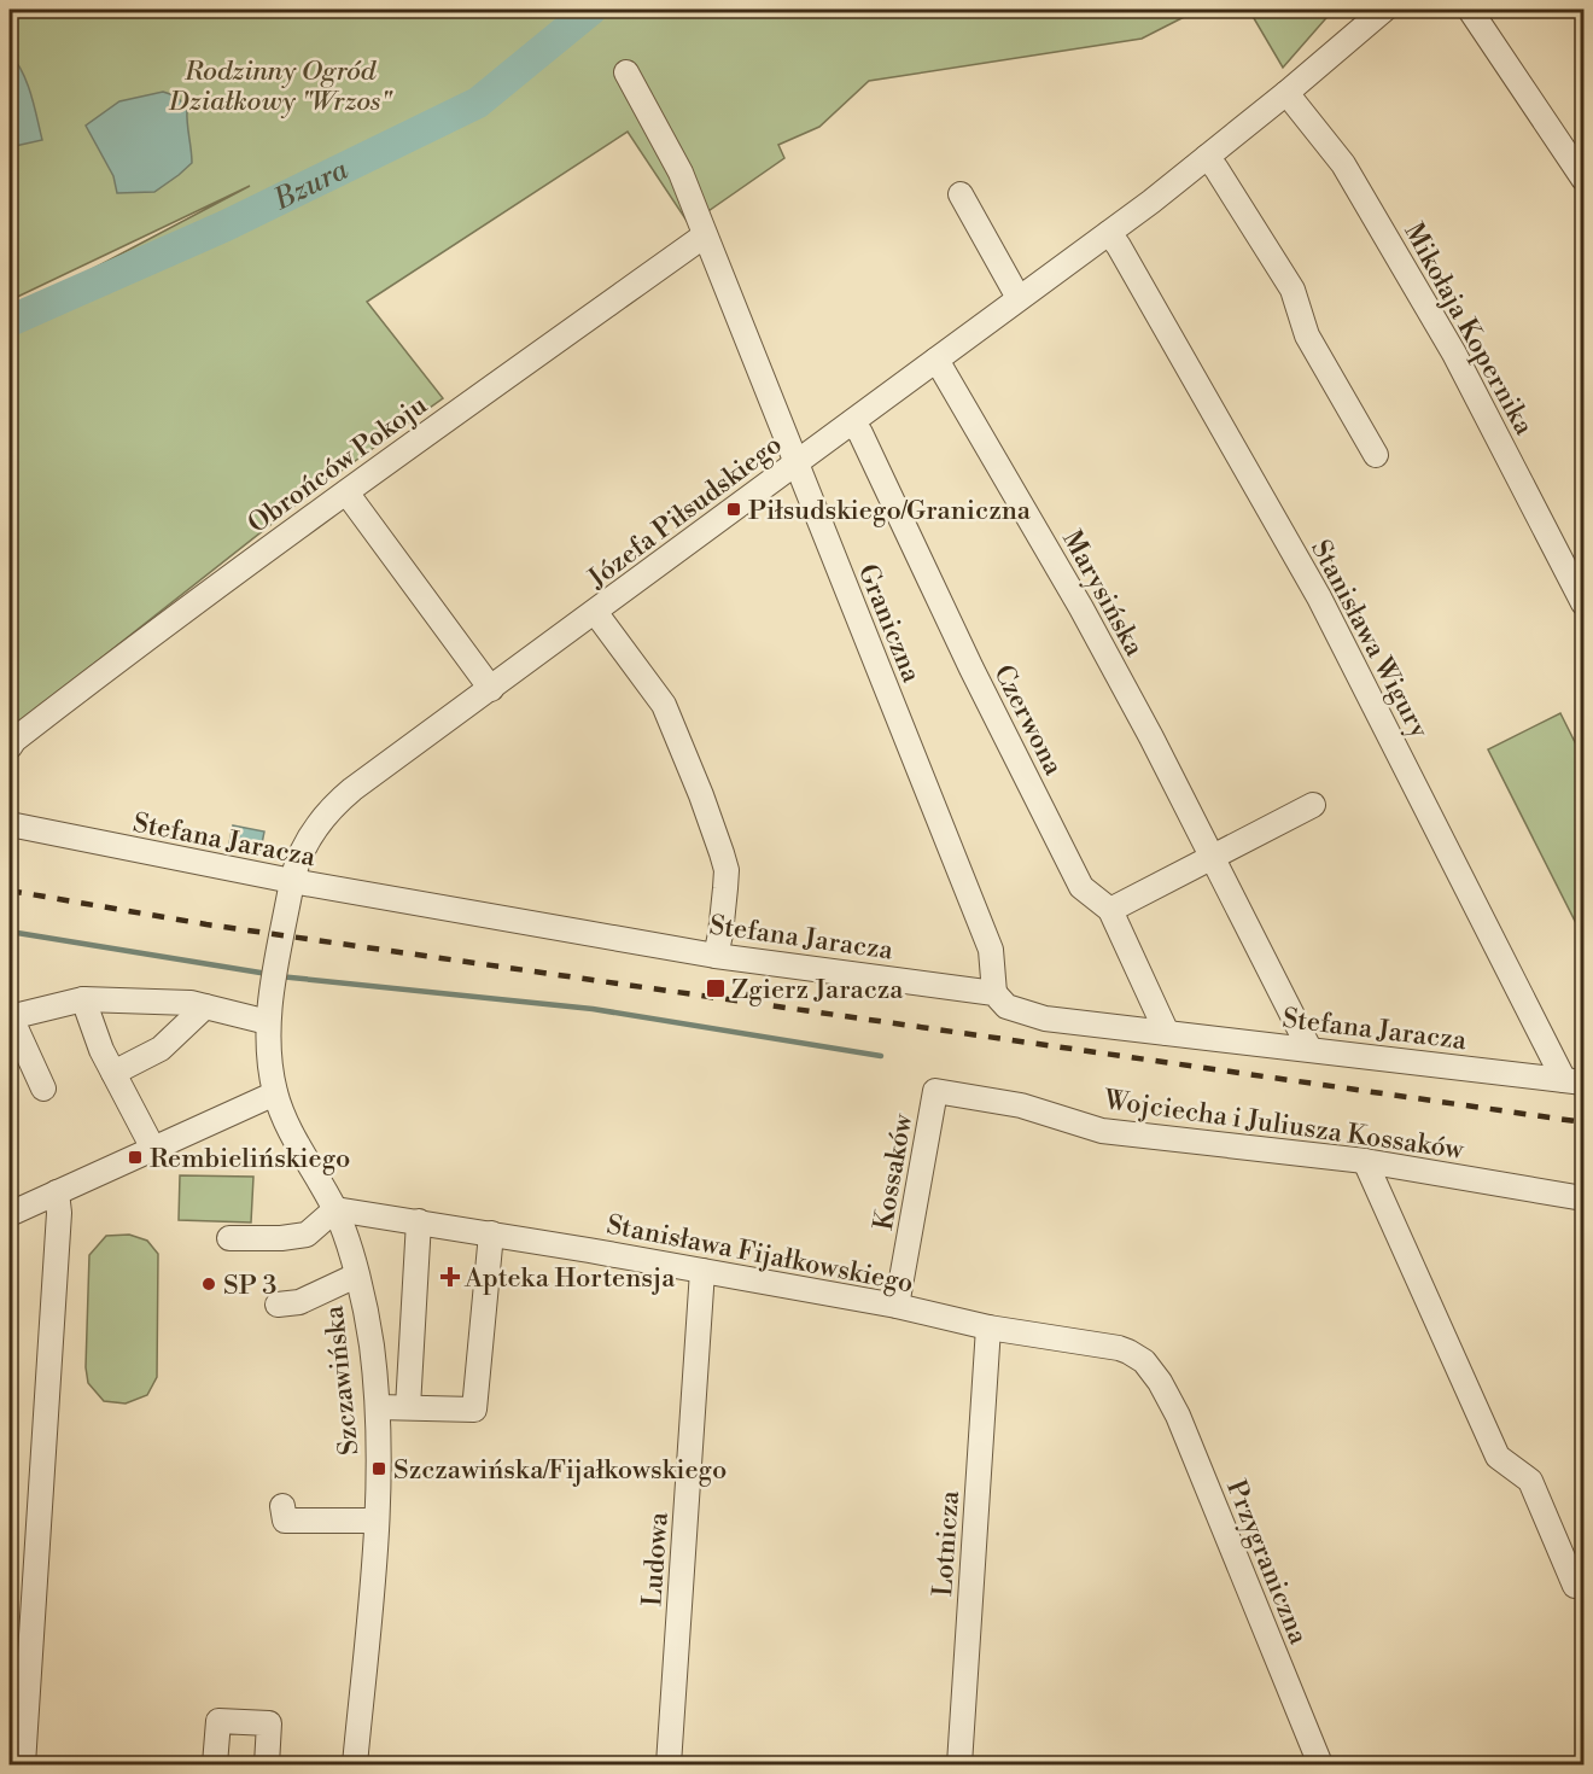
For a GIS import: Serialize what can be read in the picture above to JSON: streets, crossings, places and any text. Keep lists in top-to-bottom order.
{
  "streets": {
    "street": [
      "Mikołaja Kopernika",
      "Obrońców Pokoju",
      "Józefa Piłsudskiego",
      "Marysińska",
      "Graniczna",
      "Stanisława Wigury",
      "Czerwona",
      "Stefana Jaracza",
      "Wojciecha i Juliusza Kossaków",
      "Kossaków",
      "Stanisława Fijałkowskiego",
      "Szczawińska",
      "Lotnicza",
      "Ludowa",
      "Przygraniczna"
    ]
  },
  "crossings": [
    ["Mikołaja Kopernika", "Józefa Piłsudskiego"],
    ["Obrońców Pokoju", "Graniczna"],
    ["Józefa Piłsudskiego", "Marysińska"],
    ["Józefa Piłsudskiego", "Graniczna"],
    ["Józefa Piłsudskiego", "Stanisława Wigury"],
    ["Józefa Piłsudskiego", "Czerwona"],
    ["Józefa Piłsudskiego", "Stefana Jaracza"],
    ["Józefa Piłsudskiego", "Szczawińska"],
    ["Marysińska", "Stefana Jaracza"],
    ["Graniczna", "Stefana Jaracza"],
    ["Stanisława Wigury", "Stefana Jaracza"],
    ["Czerwona", "Stefana Jaracza"],
    ["Wojciecha i Juliusza Kossaków", "Kossaków"],
    ["Kossaków", "Stanisława Fijałkowskiego"],
    ["Stanisława Fijałkowskiego", "Szczawińska"],
    ["Stanisława Fijałkowskiego", "Lotnicza"],
    ["Stanisława Fijałkowskiego", "Ludowa"],
    ["Stanisława Fijałkowskiego", "Przygraniczna"]
  ],
  "water": ["Bzura"],
  "parks": ["Rodzinny Ogród Działkowy \"Wrzos\""],
  "places": {
    "transit": [
      "Piłsudskiego/Graniczna",
      "Zgierz Jaracza",
      "Rembielińskiego",
      "Szczawińska/Fijałkowskiego"
    ],
    "health": ["Apteka Hortensja"],
    "other": ["SP 3"]
  }
}
